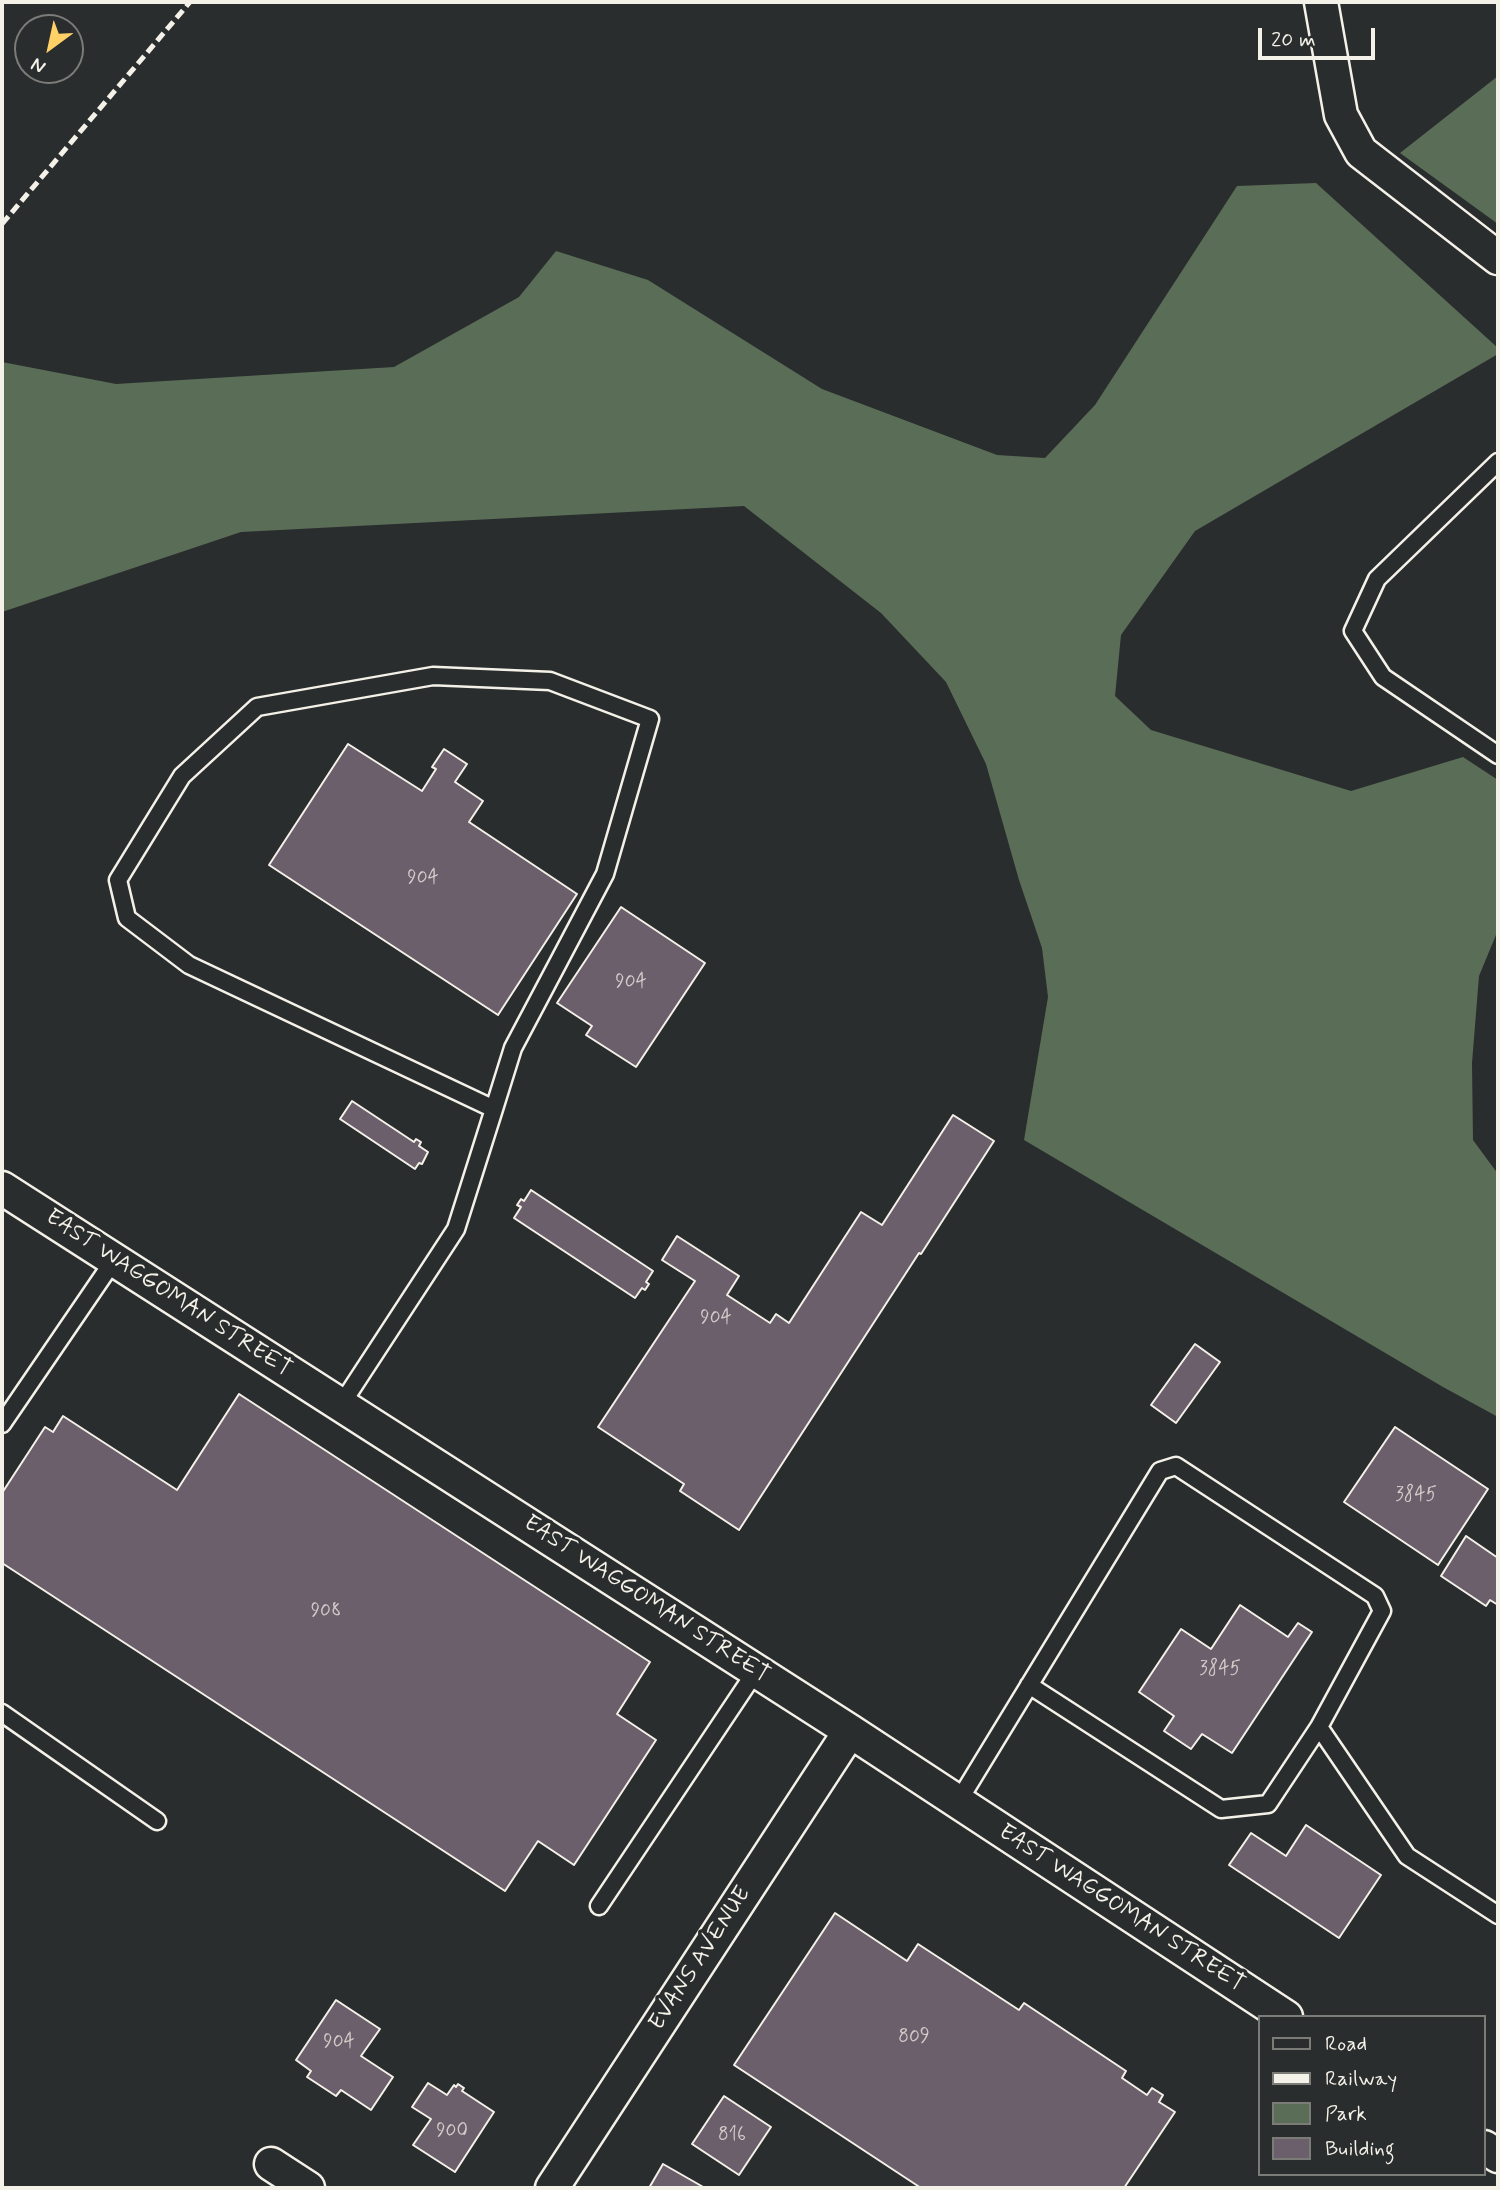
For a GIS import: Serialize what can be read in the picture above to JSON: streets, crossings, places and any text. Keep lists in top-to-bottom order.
{
  "streets": {
    "street": ["EAST WAGGOMAN STREET", "EVANS AVENUE"]
  },
  "crossings": [
    ["EAST WAGGOMAN STREET", "EVANS AVENUE"]
  ],
  "house_numbers": [
    "904",
    "904",
    "904",
    "3845",
    "908",
    "3845",
    "809",
    "904",
    "900",
    "816"
  ],
  "legend": [
    "Road",
    "Railway",
    "Park",
    "Building"
  ],
  "scale_bar": "20 m",
  "north": "bottom left"
}
